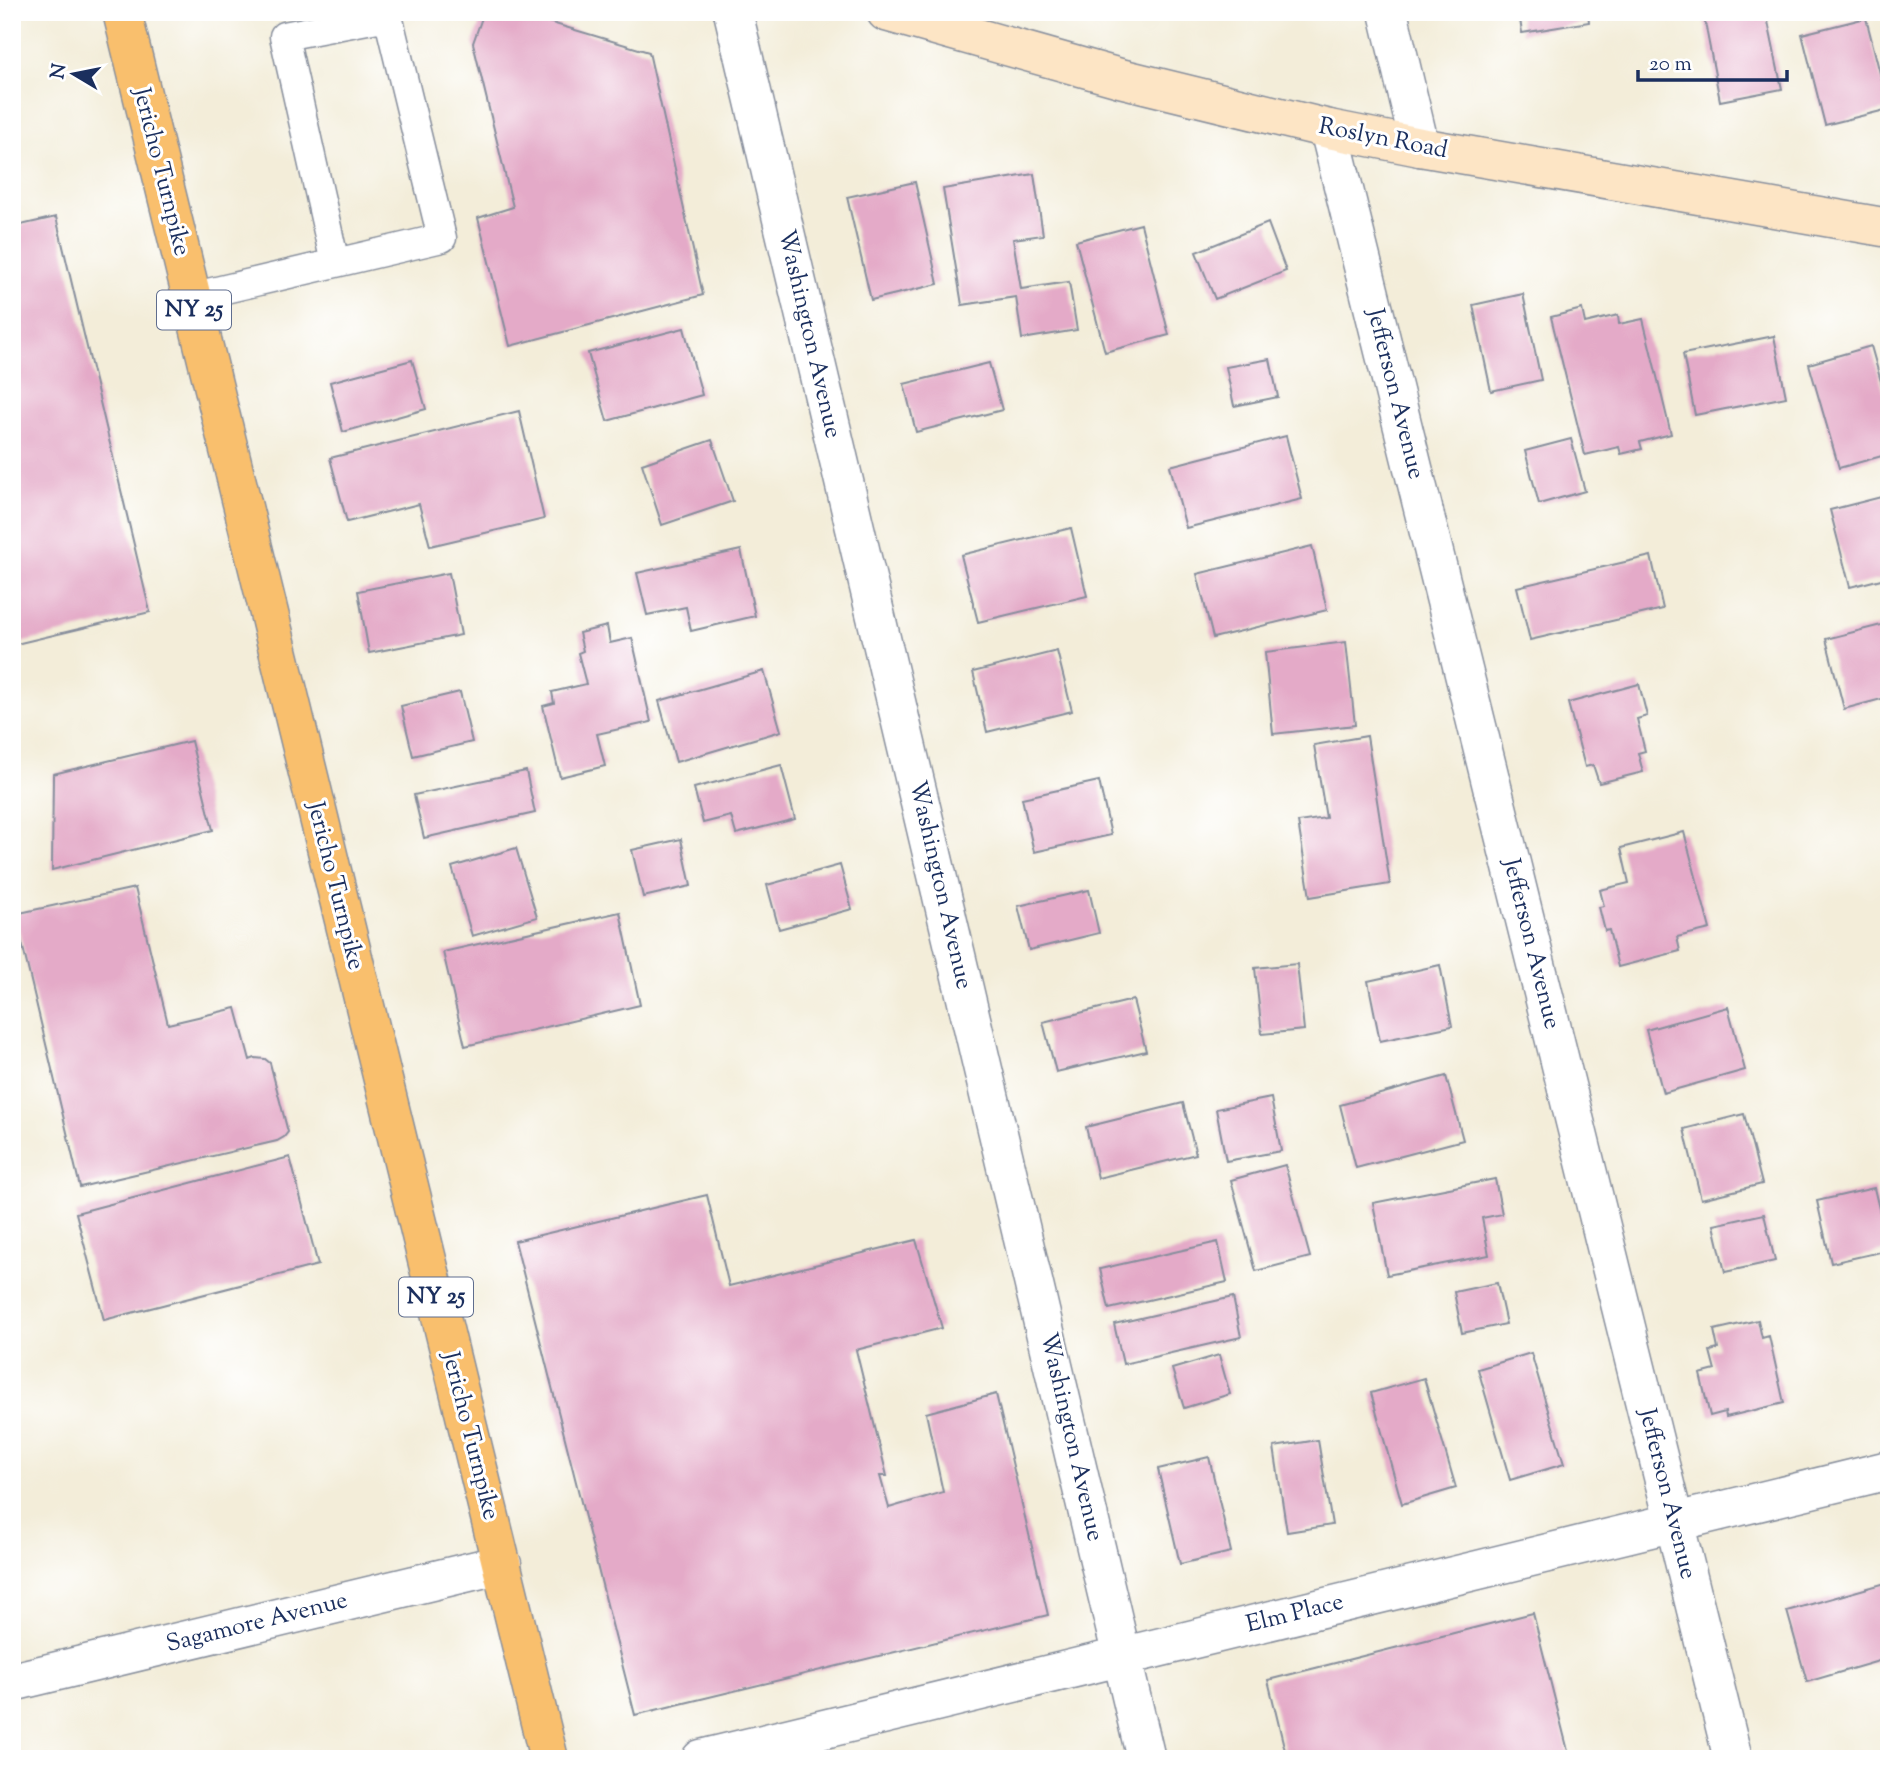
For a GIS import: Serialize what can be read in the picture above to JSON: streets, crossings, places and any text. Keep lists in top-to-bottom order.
{
  "streets": {
    "main road": ["Roslyn Road", "Jericho Turnpike", "NY 25"],
    "street": [
      "Washington Avenue",
      "Jefferson Avenue",
      "Elm Place",
      "Sagamore Avenue"
    ]
  },
  "crossings": [
    ["Roslyn Road", "Jefferson Avenue"],
    ["Jericho Turnpike", "Sagamore Avenue"],
    ["Washington Avenue", "Elm Place"],
    ["Jefferson Avenue", "Elm Place"]
  ],
  "scale_bar": "20 m",
  "north": "left"
}
